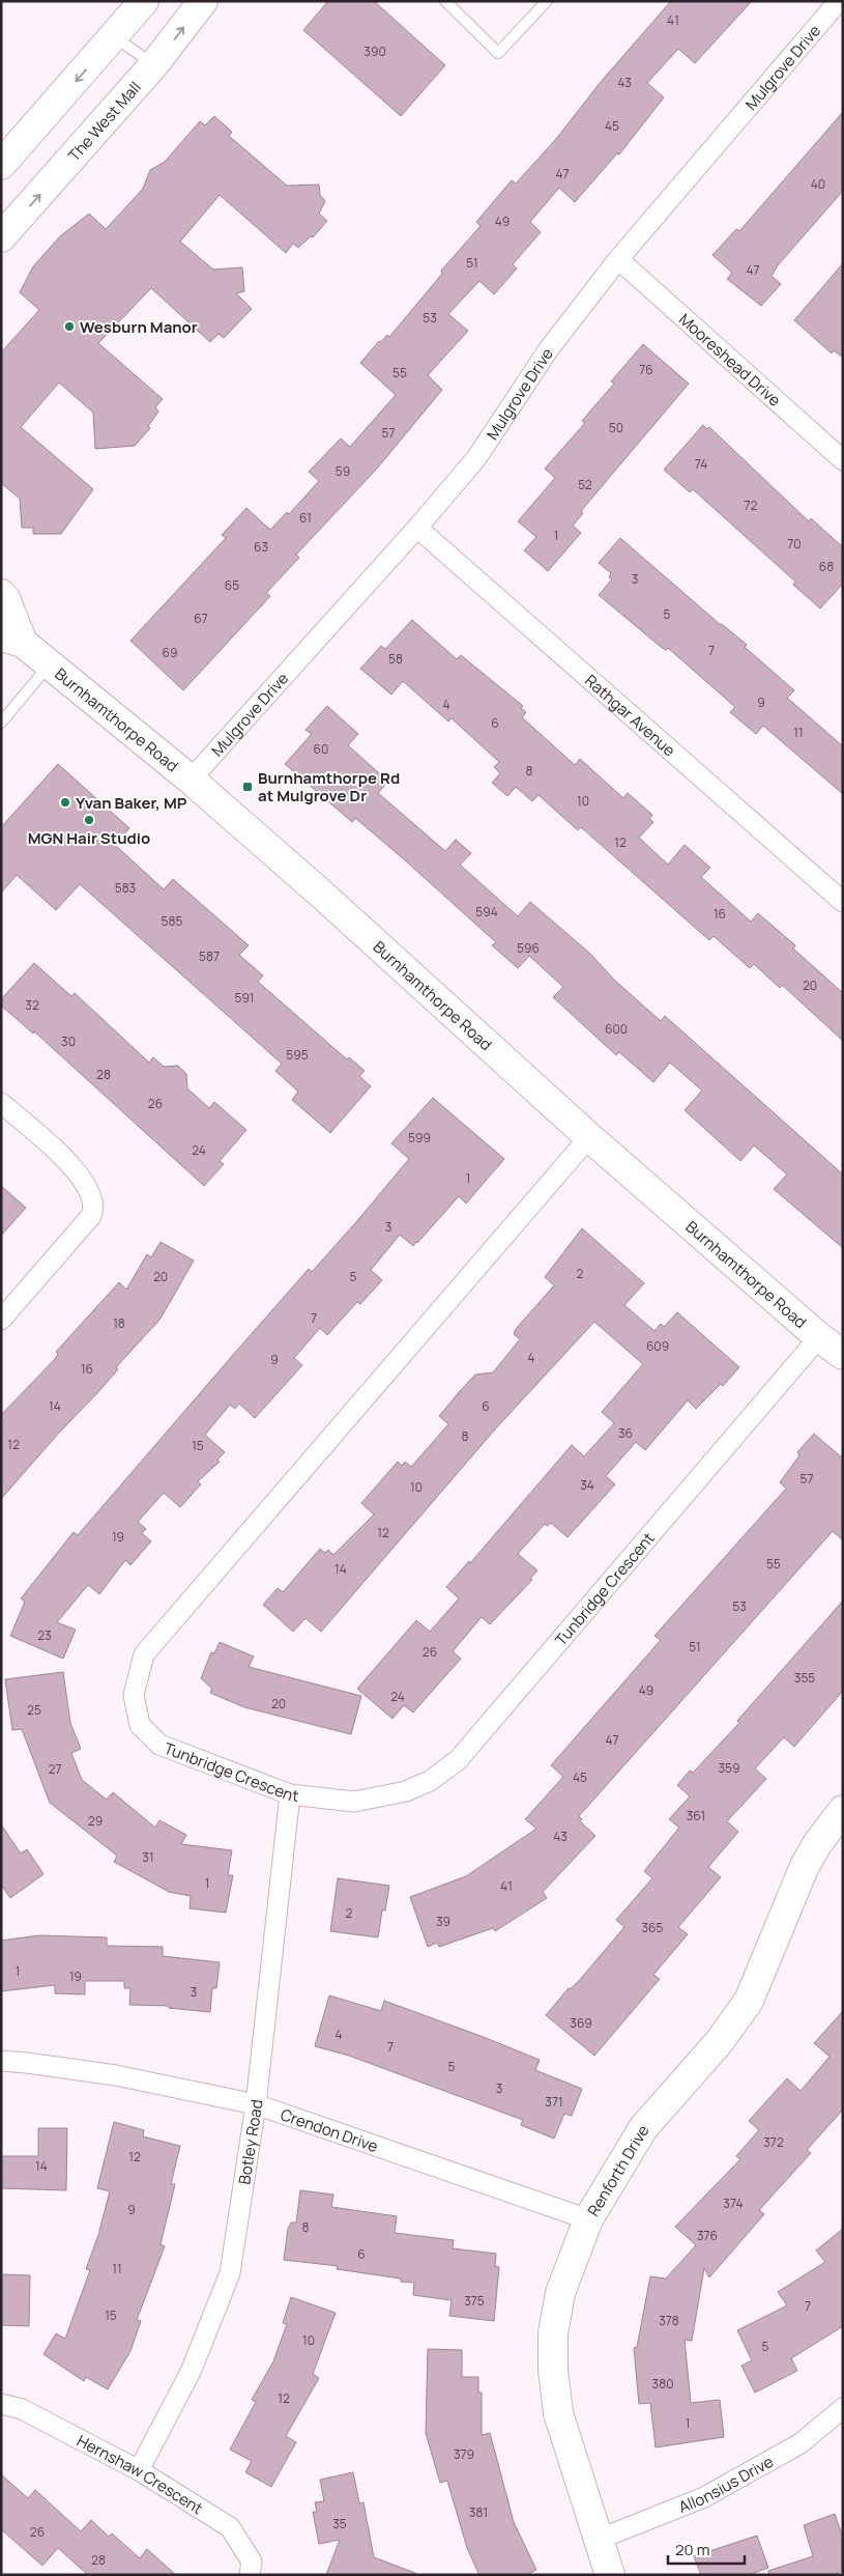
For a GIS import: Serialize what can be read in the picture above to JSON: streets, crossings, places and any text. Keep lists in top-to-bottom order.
{
  "streets": {
    "main road": ["The West Mall", "Burnhamthorpe Road", "Renforth Drive"],
    "street": [
      "Mulgrove Drive",
      "Mooreshead Drive",
      "Rathgar Avenue",
      "Tunbridge Crescent",
      "Crendon Drive",
      "Botley Road",
      "Hernshaw Crescent",
      "Allonsius Drive"
    ]
  },
  "crossings": [
    ["Mulgrove Drive", "Mooreshead Drive"],
    ["Mulgrove Drive", "Rathgar Avenue"],
    ["Mulgrove Drive", "Burnhamthorpe Road"],
    ["Burnhamthorpe Road", "Tunbridge Crescent"],
    ["Tunbridge Crescent", "Botley Road"],
    ["Crendon Drive", "Botley Road"],
    ["Crendon Drive", "Renforth Drive"],
    ["Botley Road", "Hernshaw Crescent"],
    ["Renforth Drive", "Allonsius Drive"]
  ],
  "places": {
    "other": ["Wesburn Manor", "Yvan Baker, MP", "MGN Hair Studio"],
    "transit": ["Burnhamthorpe Rd at Mulgrove Dr"]
  },
  "house_numbers": [
    "41",
    "390",
    "43",
    "45",
    "47",
    "40",
    "49",
    "51",
    "47",
    "53",
    "76",
    "55",
    "50",
    "57",
    "74",
    "59",
    "52",
    "72",
    "61",
    "1",
    "70",
    "63",
    "68",
    "3",
    "65",
    "5",
    "67",
    "7",
    "69",
    "58",
    "9",
    "4",
    "6",
    "11",
    "60",
    "8",
    "10",
    "12",
    "583",
    "594",
    "16",
    "585",
    "596",
    "587",
    "20",
    "591",
    "32",
    "600",
    "30",
    "595",
    "28",
    "26",
    "599",
    "24",
    "1",
    "3",
    "2",
    "20",
    "5",
    "7",
    "18",
    "609",
    "4",
    "9",
    "16",
    "14",
    "6",
    "36",
    "8",
    "12",
    "15",
    "57",
    "34",
    "10",
    "12",
    "19",
    "55",
    "14",
    "53",
    "23",
    "51",
    "26",
    "355",
    "49",
    "24",
    "20",
    "25",
    "47",
    "359",
    "27",
    "45",
    "361",
    "29",
    "43",
    "31",
    "1",
    "41",
    "2",
    "39",
    "365",
    "1",
    "19",
    "3",
    "369",
    "4",
    "7",
    "5",
    "3",
    "371",
    "372",
    "12",
    "14",
    "374",
    "9",
    "8",
    "376",
    "6",
    "11",
    "375",
    "7",
    "15",
    "378",
    "10",
    "5",
    "380",
    "12",
    "1",
    "379",
    "381",
    "35",
    "26",
    "28"
  ],
  "scale_bar": "20 m"
}
